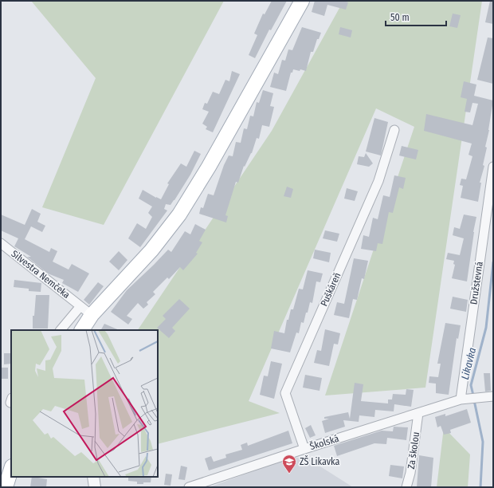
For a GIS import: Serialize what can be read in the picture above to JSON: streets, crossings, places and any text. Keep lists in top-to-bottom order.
{
  "streets": {
    "street": [
      "Silvestra Nemčeka",
      "Družstevná",
      "Puškáreň",
      "Školská",
      "Za školou"
    ]
  },
  "crossings": [
    ["Družstevná", "Školská"],
    ["Puškáreň", "Školská"],
    ["Školská", "Za školou"]
  ],
  "water": ["Likavka"],
  "places": {
    "school or university": ["ZŠ Likavka"]
  },
  "scale_bar": "50 m"
}
